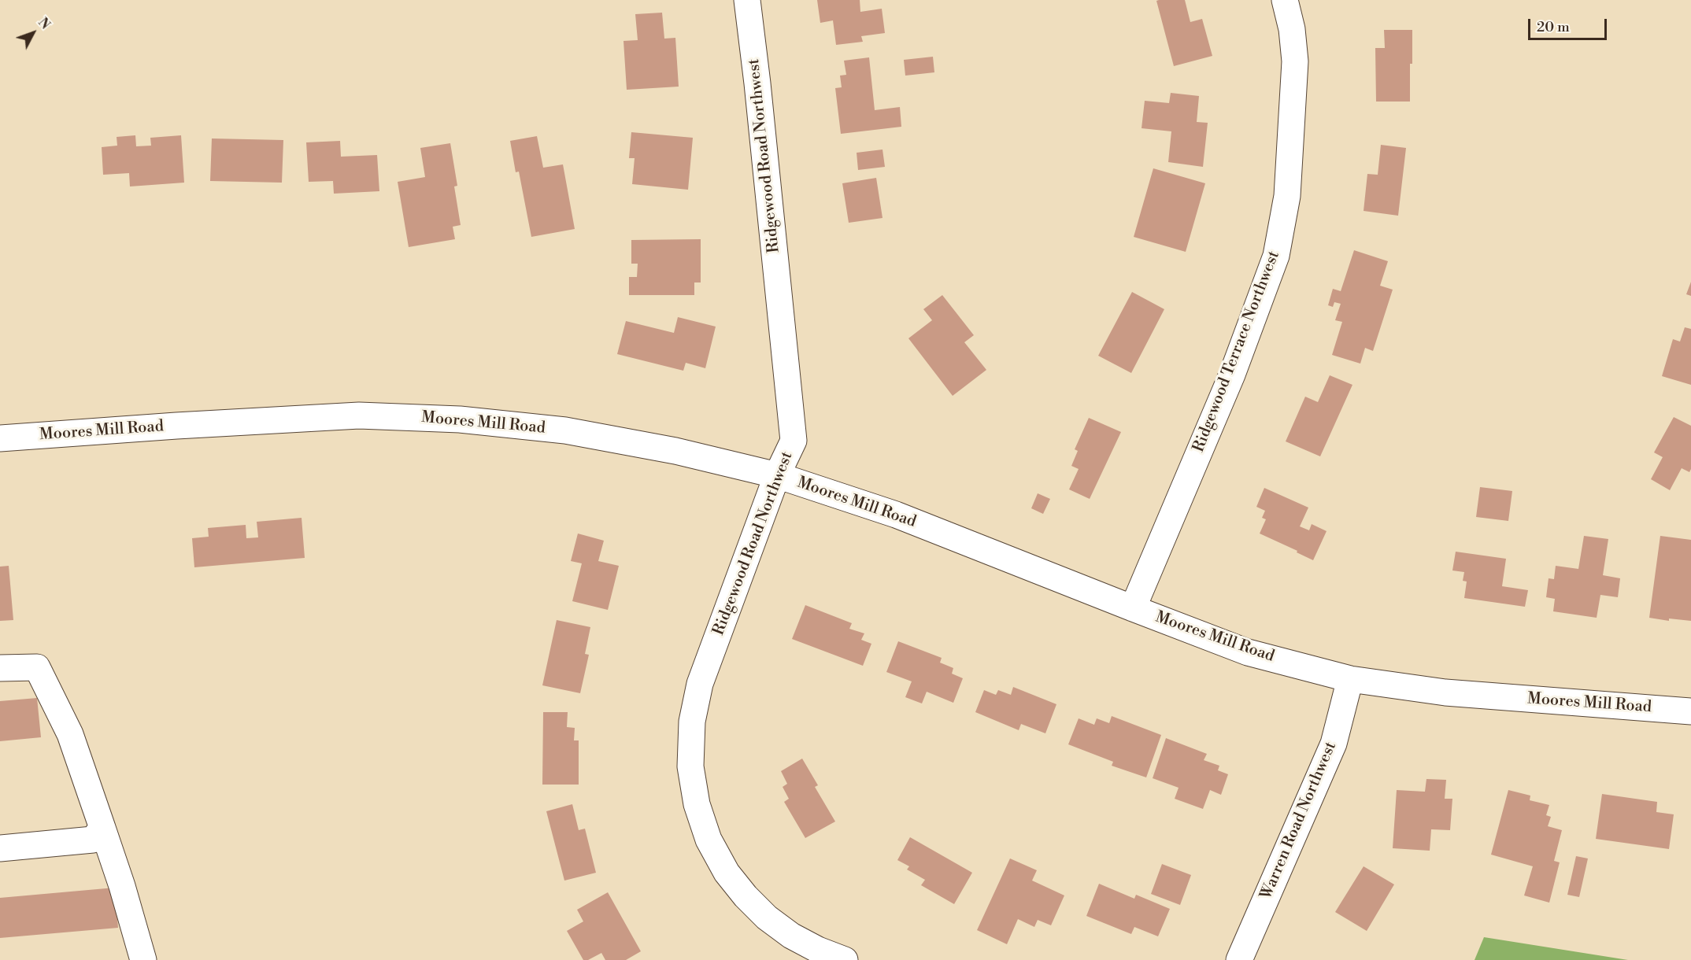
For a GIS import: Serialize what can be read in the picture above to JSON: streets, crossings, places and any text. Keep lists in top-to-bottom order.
{
  "streets": {
    "street": [
      "Ridgewood Road Northwest",
      "Ridgewood Terrace Northwest",
      "Moores Mill Road",
      "Warren Road Northwest"
    ]
  },
  "crossings": [
    ["Ridgewood Road Northwest", "Moores Mill Road"],
    ["Ridgewood Terrace Northwest", "Moores Mill Road"],
    ["Moores Mill Road", "Warren Road Northwest"]
  ],
  "scale_bar": "20 m",
  "north": "top right"
}
